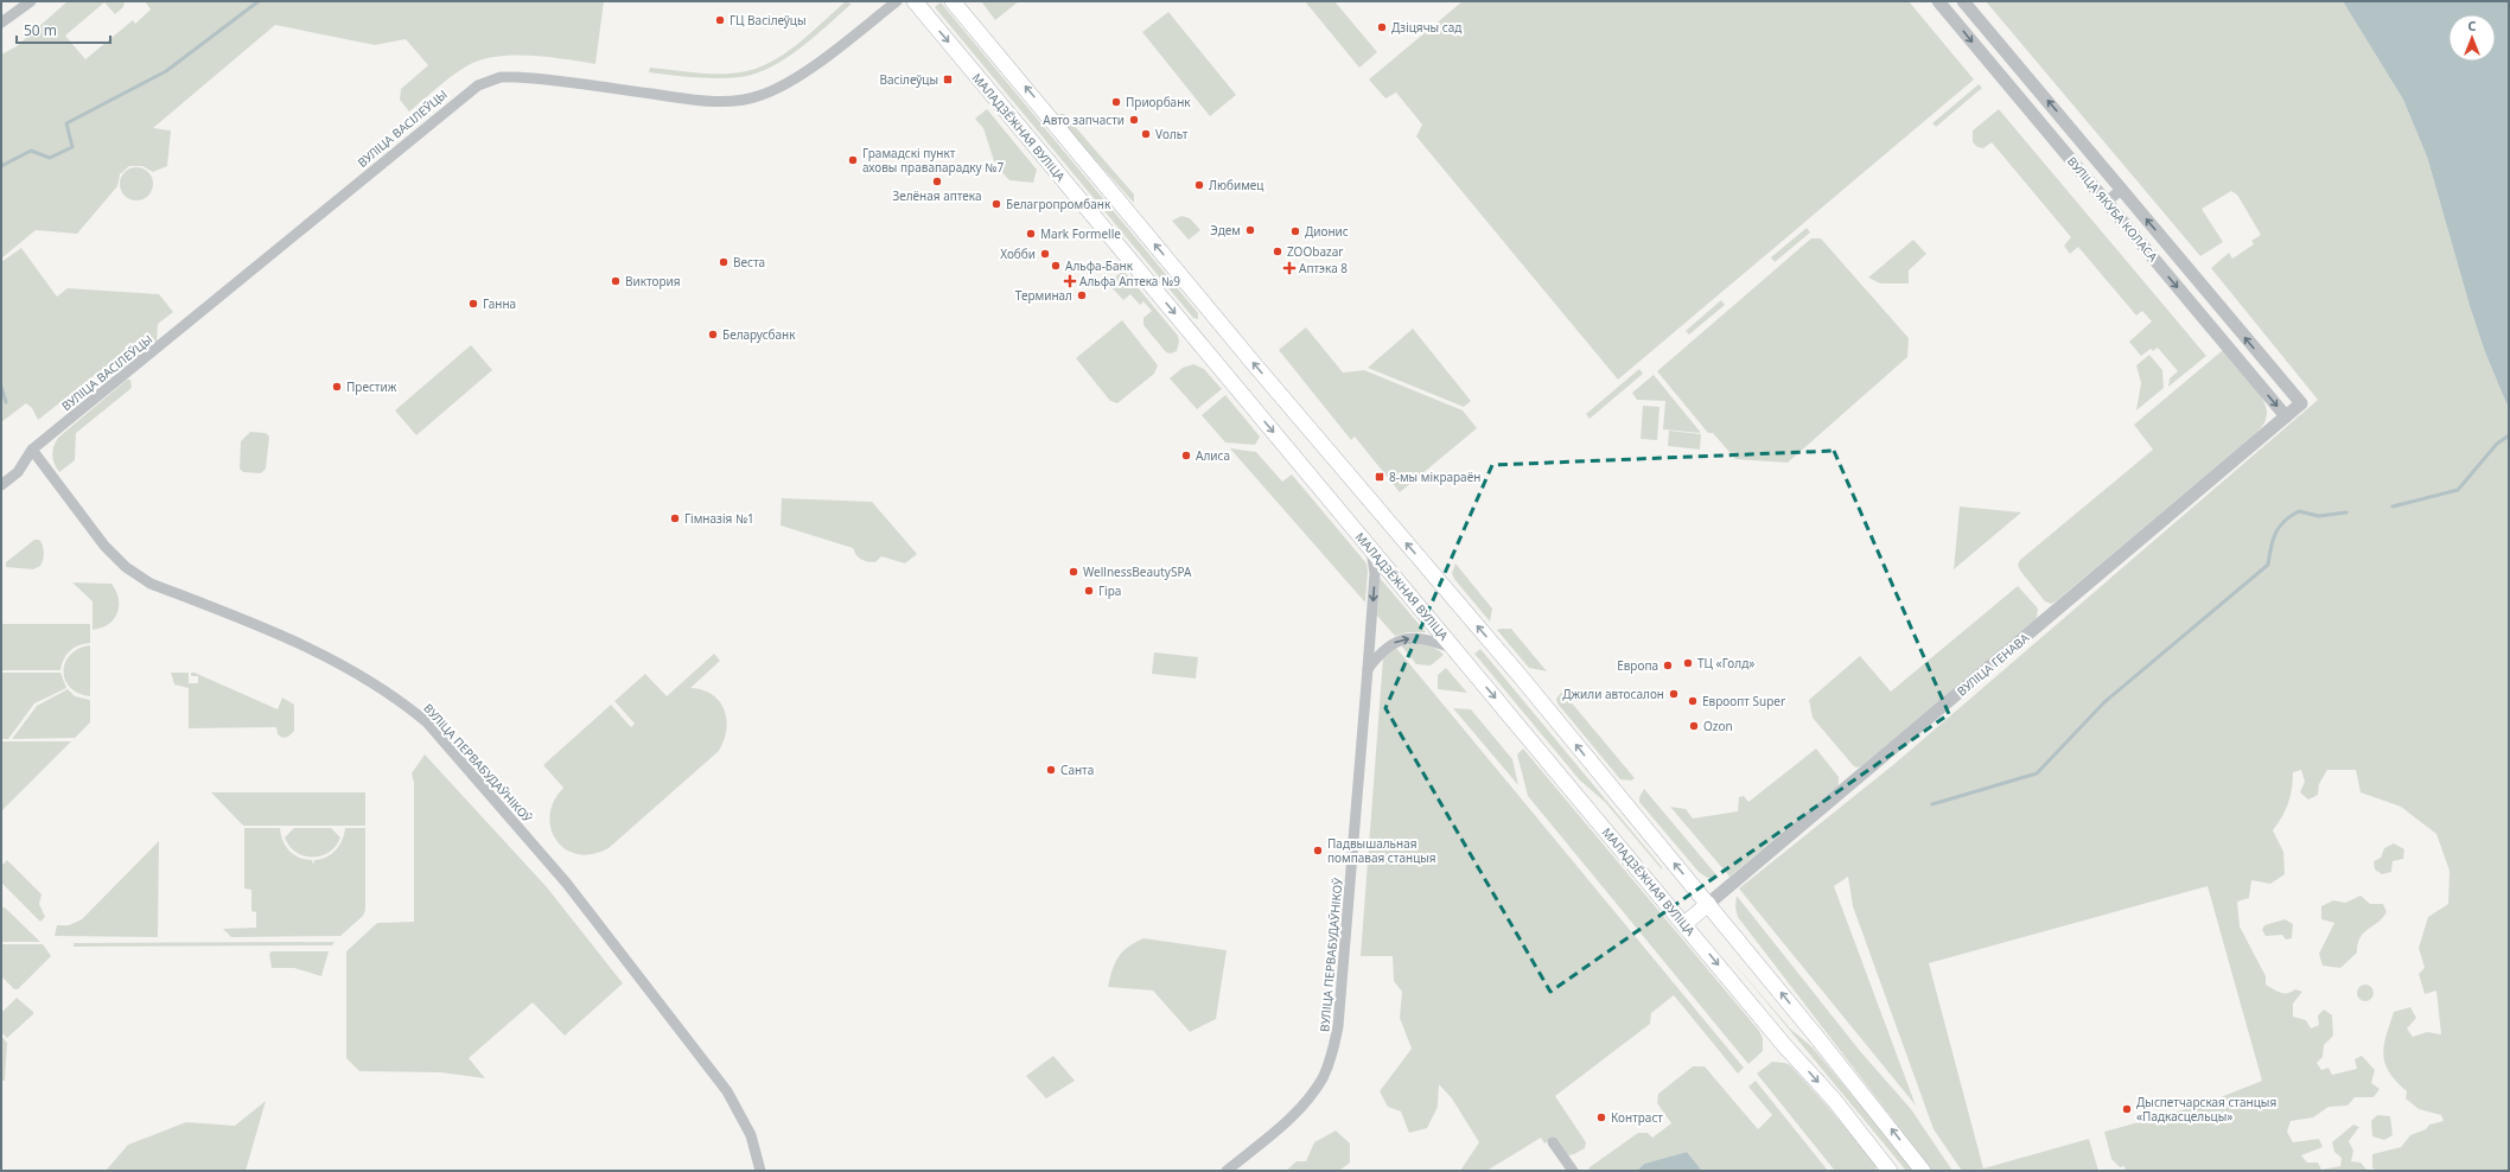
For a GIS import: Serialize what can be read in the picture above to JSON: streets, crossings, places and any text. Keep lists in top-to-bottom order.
{
  "streets": {
    "main road": ["МАЛАДЗЁЖНАЯ ВУЛІЦА", "ВУЛІЦА ГЕНАВА"],
    "street": ["ВУЛІЦА ВАСІЛЕЎЦЫ", "ВУЛІЦА ЯКУБА КОЛАСА", "ВУЛІЦА ПЕРВАБУДАЎНІКОЎ"]
  },
  "crossings": [
    ["МАЛАДЗЁЖНАЯ ВУЛІЦА", "ВУЛІЦА ГЕНАВА"],
    ["МАЛАДЗЁЖНАЯ ВУЛІЦА", "ВУЛІЦА ПЕРВАБУДАЎНІКОЎ"],
    ["ВУЛІЦА ВАСІЛЕЎЦЫ", "ВУЛІЦА ПЕРВАБУДАЎНІКОЎ"],
    ["ВУЛІЦА ЯКУБА КОЛАСА", "ВУЛІЦА ГЕНАВА"]
  ],
  "places": {
    "other": [
      "ГЦ Васілеўцы",
      "Дзіцячы сад",
      "Приорбанк",
      "Авто запчасти",
      "Vольт",
      "Грамадскі пункт аховы правапарадку №7",
      "Зелёная аптека",
      "Любимец",
      "Белагропромбанк",
      "Эдем",
      "Дионис",
      "Mark Formelle",
      "ZOObazar",
      "Хобби",
      "Веста",
      "Альфа-Банк",
      "Виктория",
      "Терминал",
      "Ганна",
      "Беларусбанк",
      "Престиж",
      "Алиса",
      "Гімназія №1",
      "WellnessBeautySPA",
      "Гіра",
      "ТЦ «Голд»",
      "Европа",
      "Джили автосалон",
      "Евроопт Super",
      "Ozon",
      "Санта",
      "Падвышальная помпавая станцыя",
      "Дыспетчарская станцыя «Падкасцельцы»",
      "Контраст"
    ],
    "transit": ["Васілеўцы", "8-мы мікрараён"],
    "health": ["Аптэка 8", "Альфа Аптека №9"]
  },
  "scale_bar": "50 m",
  "north": "top"
}
